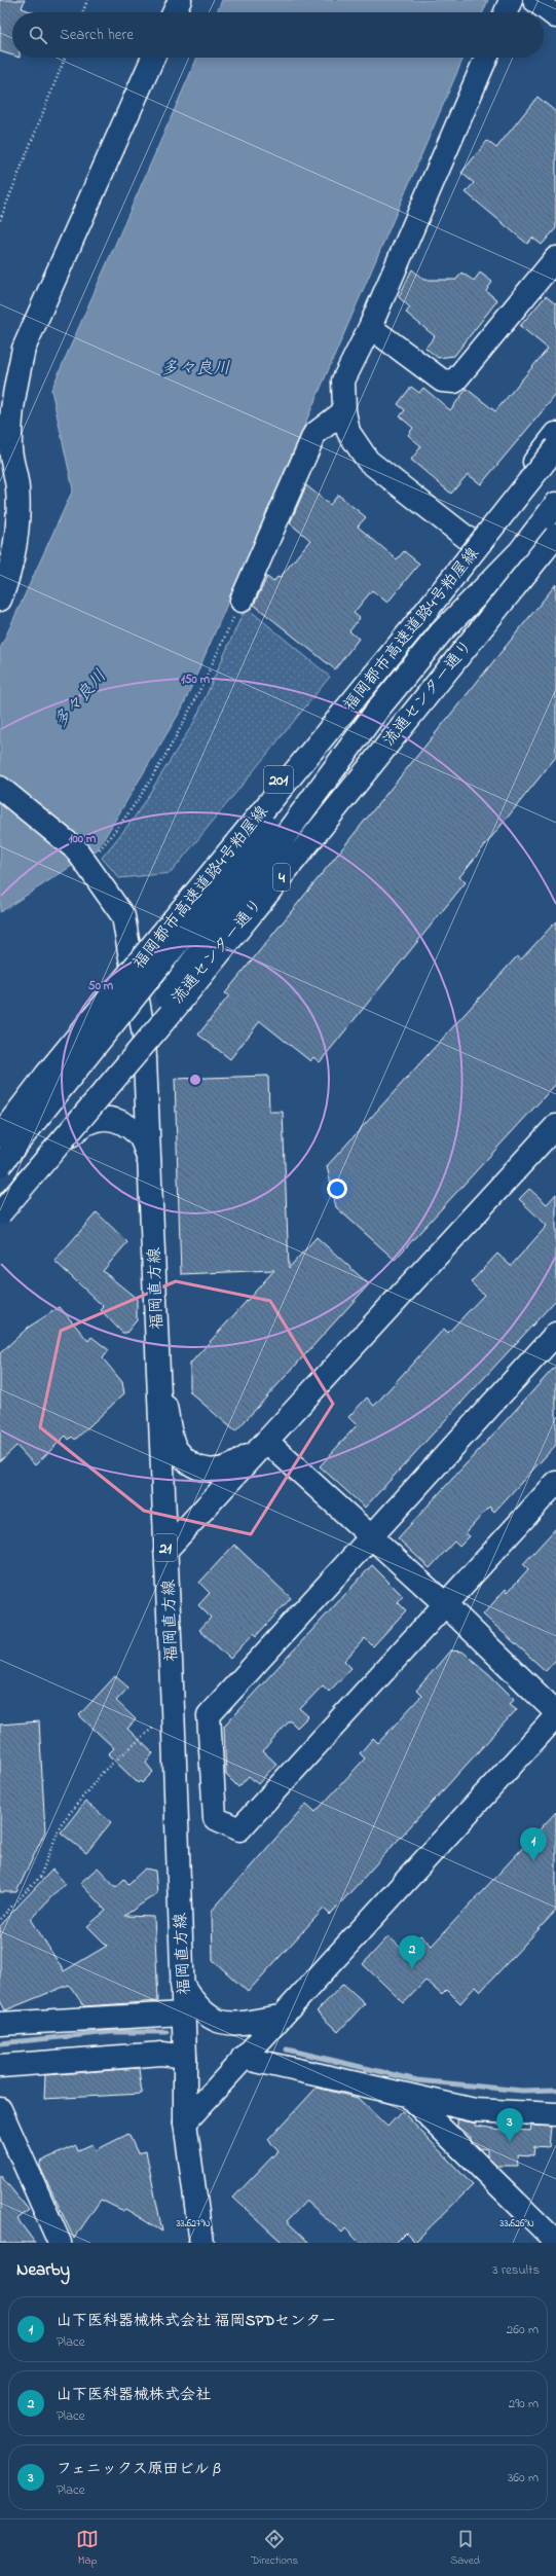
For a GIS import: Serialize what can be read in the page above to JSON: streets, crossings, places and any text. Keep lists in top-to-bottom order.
{
  "streets": {
    "main road": [
      "福岡都市高速道路4号粕屋線",
      "流通センター通り",
      "201",
      "4",
      "福岡直方線",
      "21"
    ]
  },
  "crossings": [
    ["流通センター通り", "4"],
    ["流通センター通り", "福岡直方線"],
    ["201", "福岡直方線"],
    ["福岡直方線", "21"]
  ],
  "water": ["多々良川"],
  "page": {
    "search": "Search here",
    "pins": ["1", "2", "3"],
    "heading": ["Nearby", "3 results"],
    "list": [
      {
        "mark": "1",
        "name": "山下医科器械株式会社 福岡SPDセンター",
        "note": "Place",
        "value": "260 m"
      },
      {
        "mark": "2",
        "name": "山下医科器械株式会社",
        "note": "Place",
        "value": "290 m"
      },
      {
        "mark": "3",
        "name": "フェニックス原田ビルβ",
        "note": "Place",
        "value": "360 m"
      }
    ],
    "nav": ["Map", "Directions", "Saved"]
  },
  "coordinates": ["33.627°N", "33.626°N"],
  "rings": ["150 m", "100 m", "50 m"]
}
